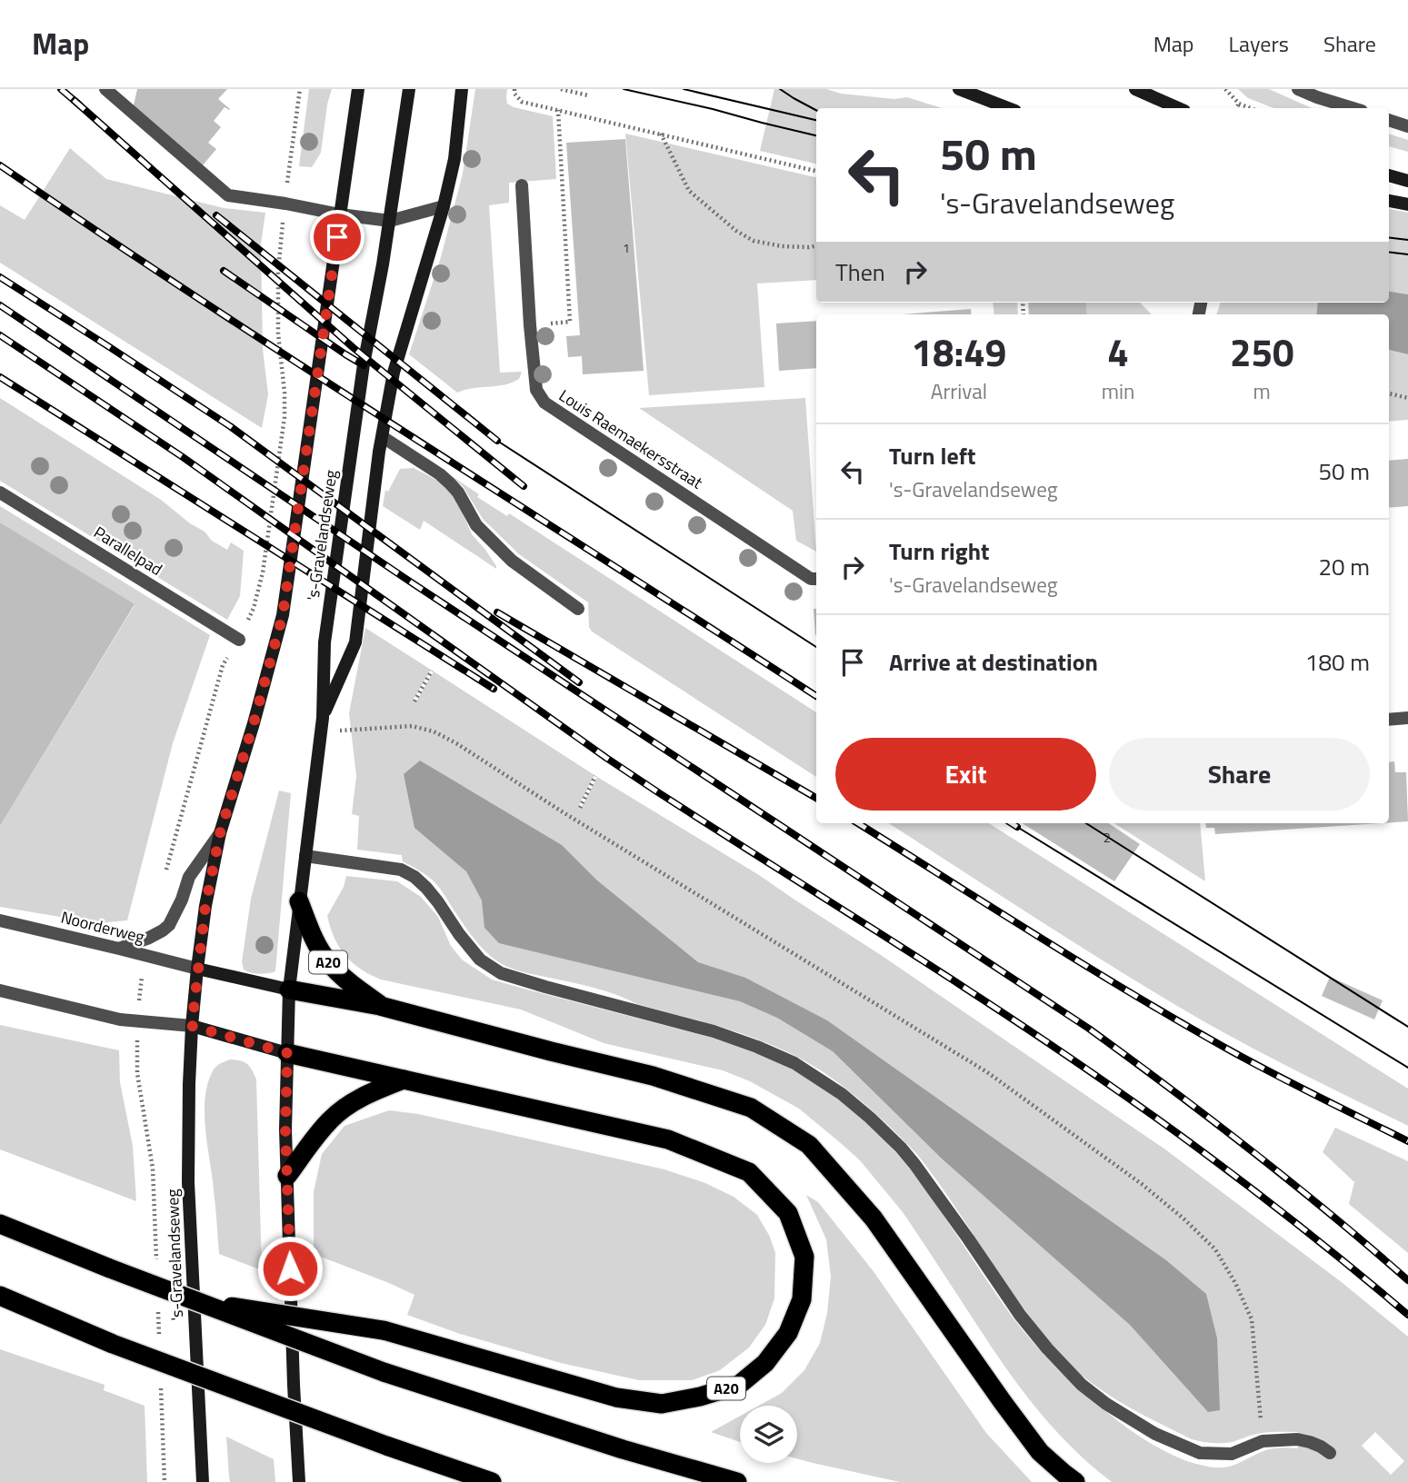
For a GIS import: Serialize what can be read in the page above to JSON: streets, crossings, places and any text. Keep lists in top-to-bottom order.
{
  "streets": {
    "highway": ["A20"],
    "main road": ["'s-Gravelandseweg"],
    "street": ["Louis Raemaekersstraat", "Parallelpad", "Noorderweg"]
  },
  "crossings": [
    ["'s-Gravelandseweg", "Noorderweg"],
    ["'s-Gravelandseweg", "A20"]
  ],
  "house_numbers": ["1", "2"],
  "page": {
    "header": "Map",
    "nav": ["Map", "Layers", "Share"],
    "turn": ["50 m", "'s-Gravelandseweg"],
    "then": "Then",
    "eta": [
      "18:49",
      "Arrival",
      "4",
      "min",
      "250",
      "m"
    ],
    "list": [
      {
        "name": "Turn left",
        "note": "'s-Gravelandseweg",
        "value": "50 m"
      },
      {
        "name": "Turn right",
        "note": "'s-Gravelandseweg",
        "value": "20 m"
      },
      {
        "name": "Arrive at destination",
        "value": "180 m"
      }
    ],
    "buttons": ["Exit", "Share"]
  }
}
